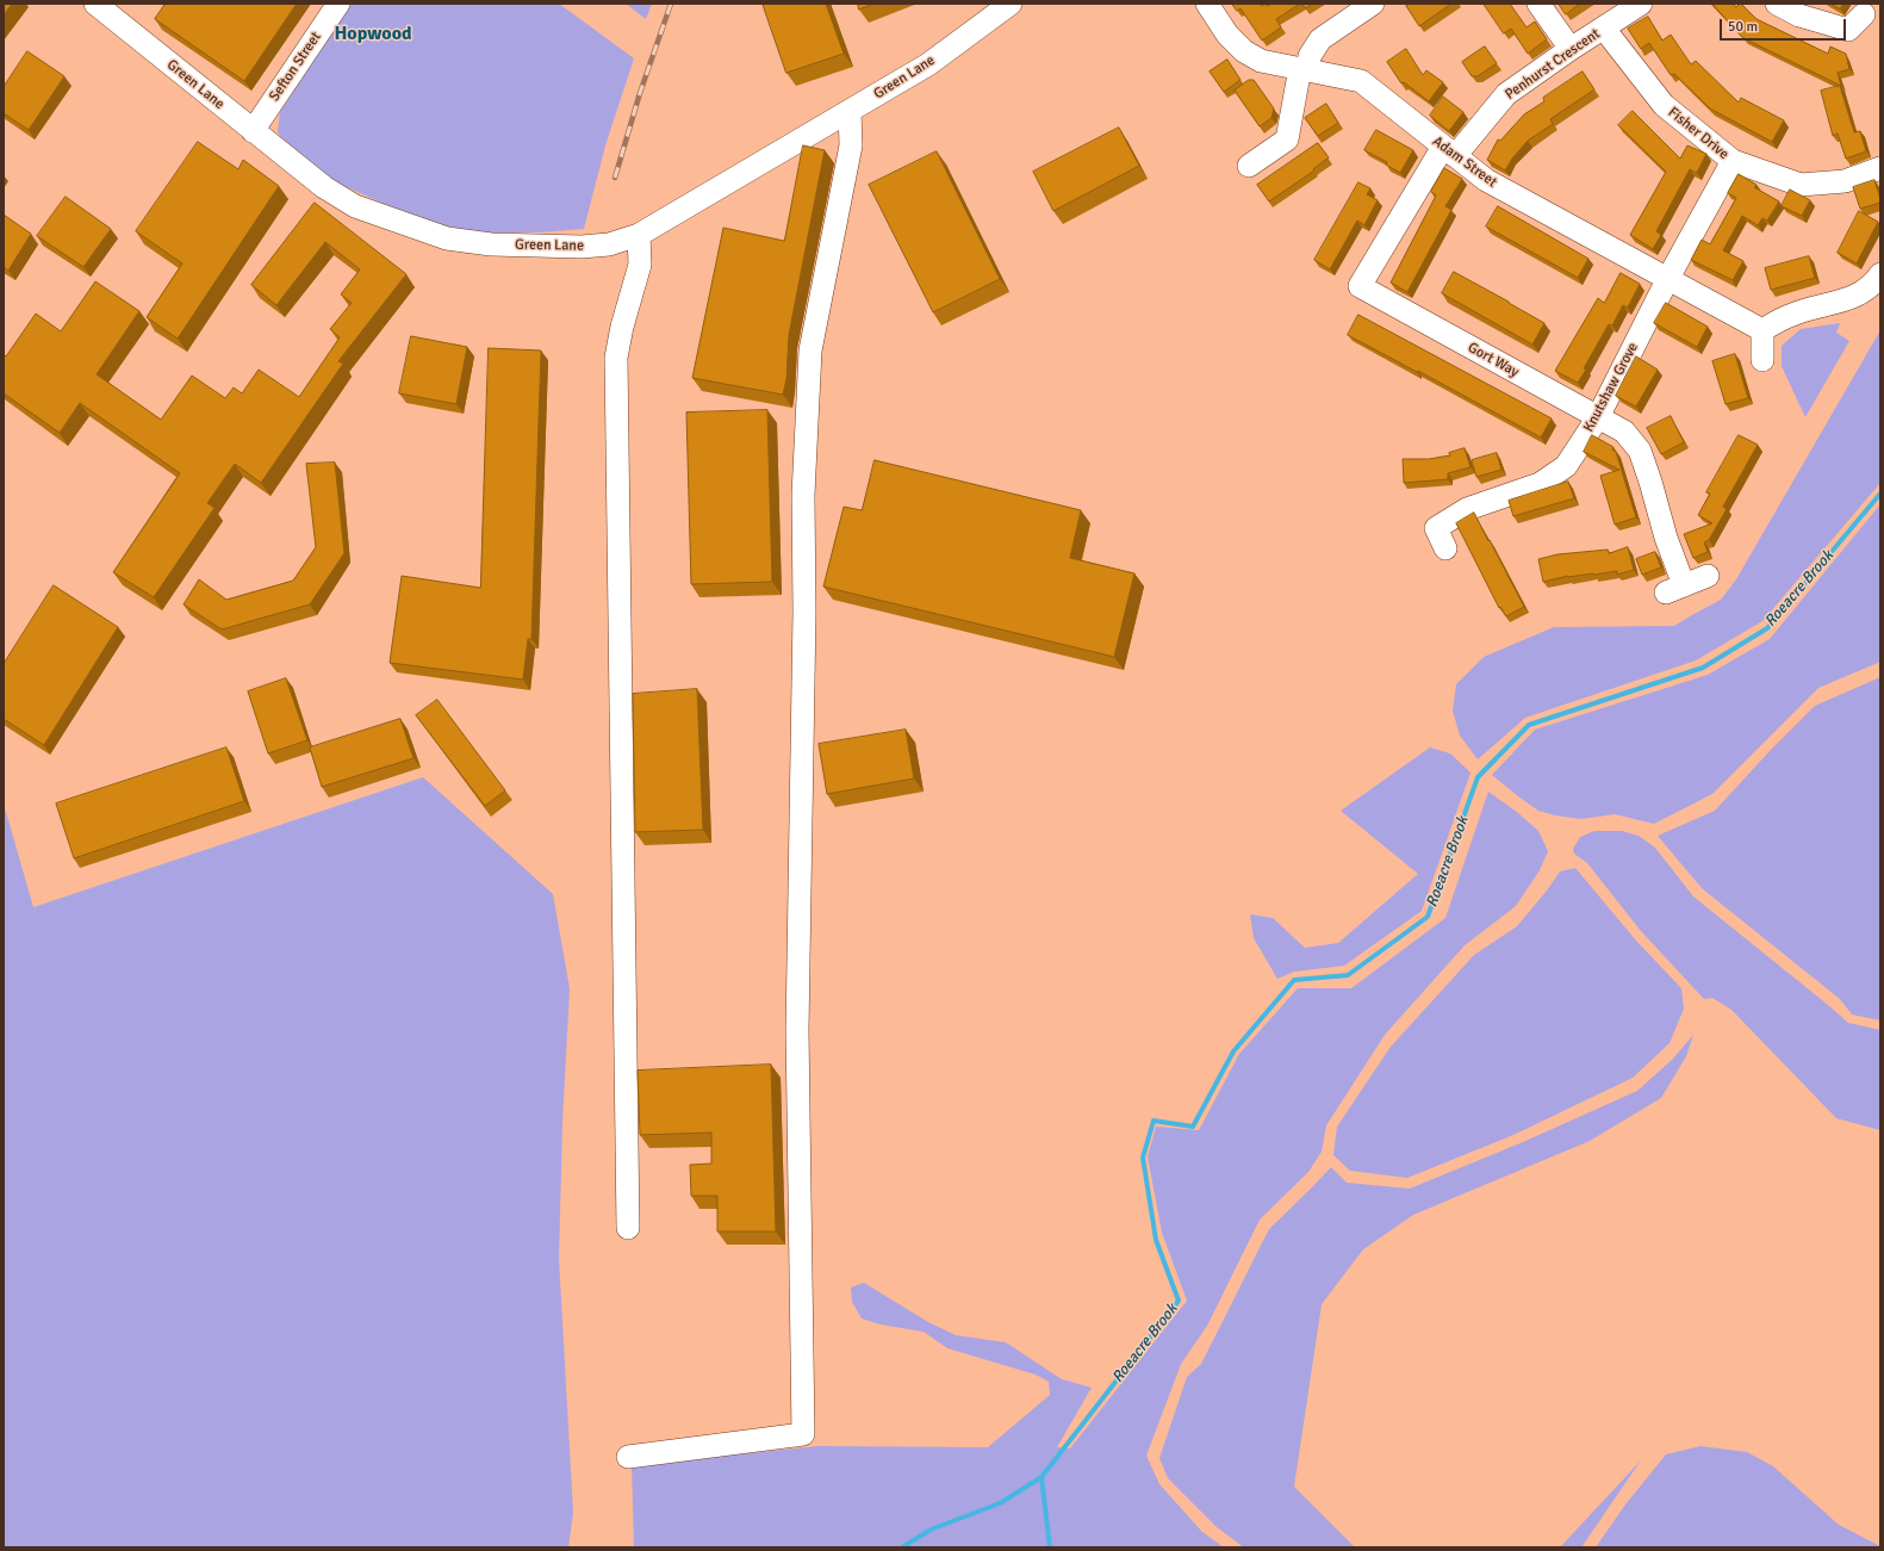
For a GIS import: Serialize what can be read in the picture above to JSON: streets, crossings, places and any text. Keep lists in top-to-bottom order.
{
  "streets": {
    "street": [
      "Penhurst Crescent",
      "Sefton Street",
      "Green Lane",
      "Fisher Drive",
      "Adam Street",
      "Gort Way",
      "Knutshaw Grove"
    ]
  },
  "crossings": [
    ["Penhurst Crescent", "Fisher Drive"],
    ["Penhurst Crescent", "Adam Street"],
    ["Penhurst Crescent", "Gort Way"],
    ["Sefton Street", "Green Lane"],
    ["Fisher Drive", "Knutshaw Grove"],
    ["Adam Street", "Gort Way"],
    ["Adam Street", "Knutshaw Grove"],
    ["Gort Way", "Knutshaw Grove"]
  ],
  "districts": ["Hopwood"],
  "water": ["Roeacre Brook"],
  "scale_bar": "50 m"
}
